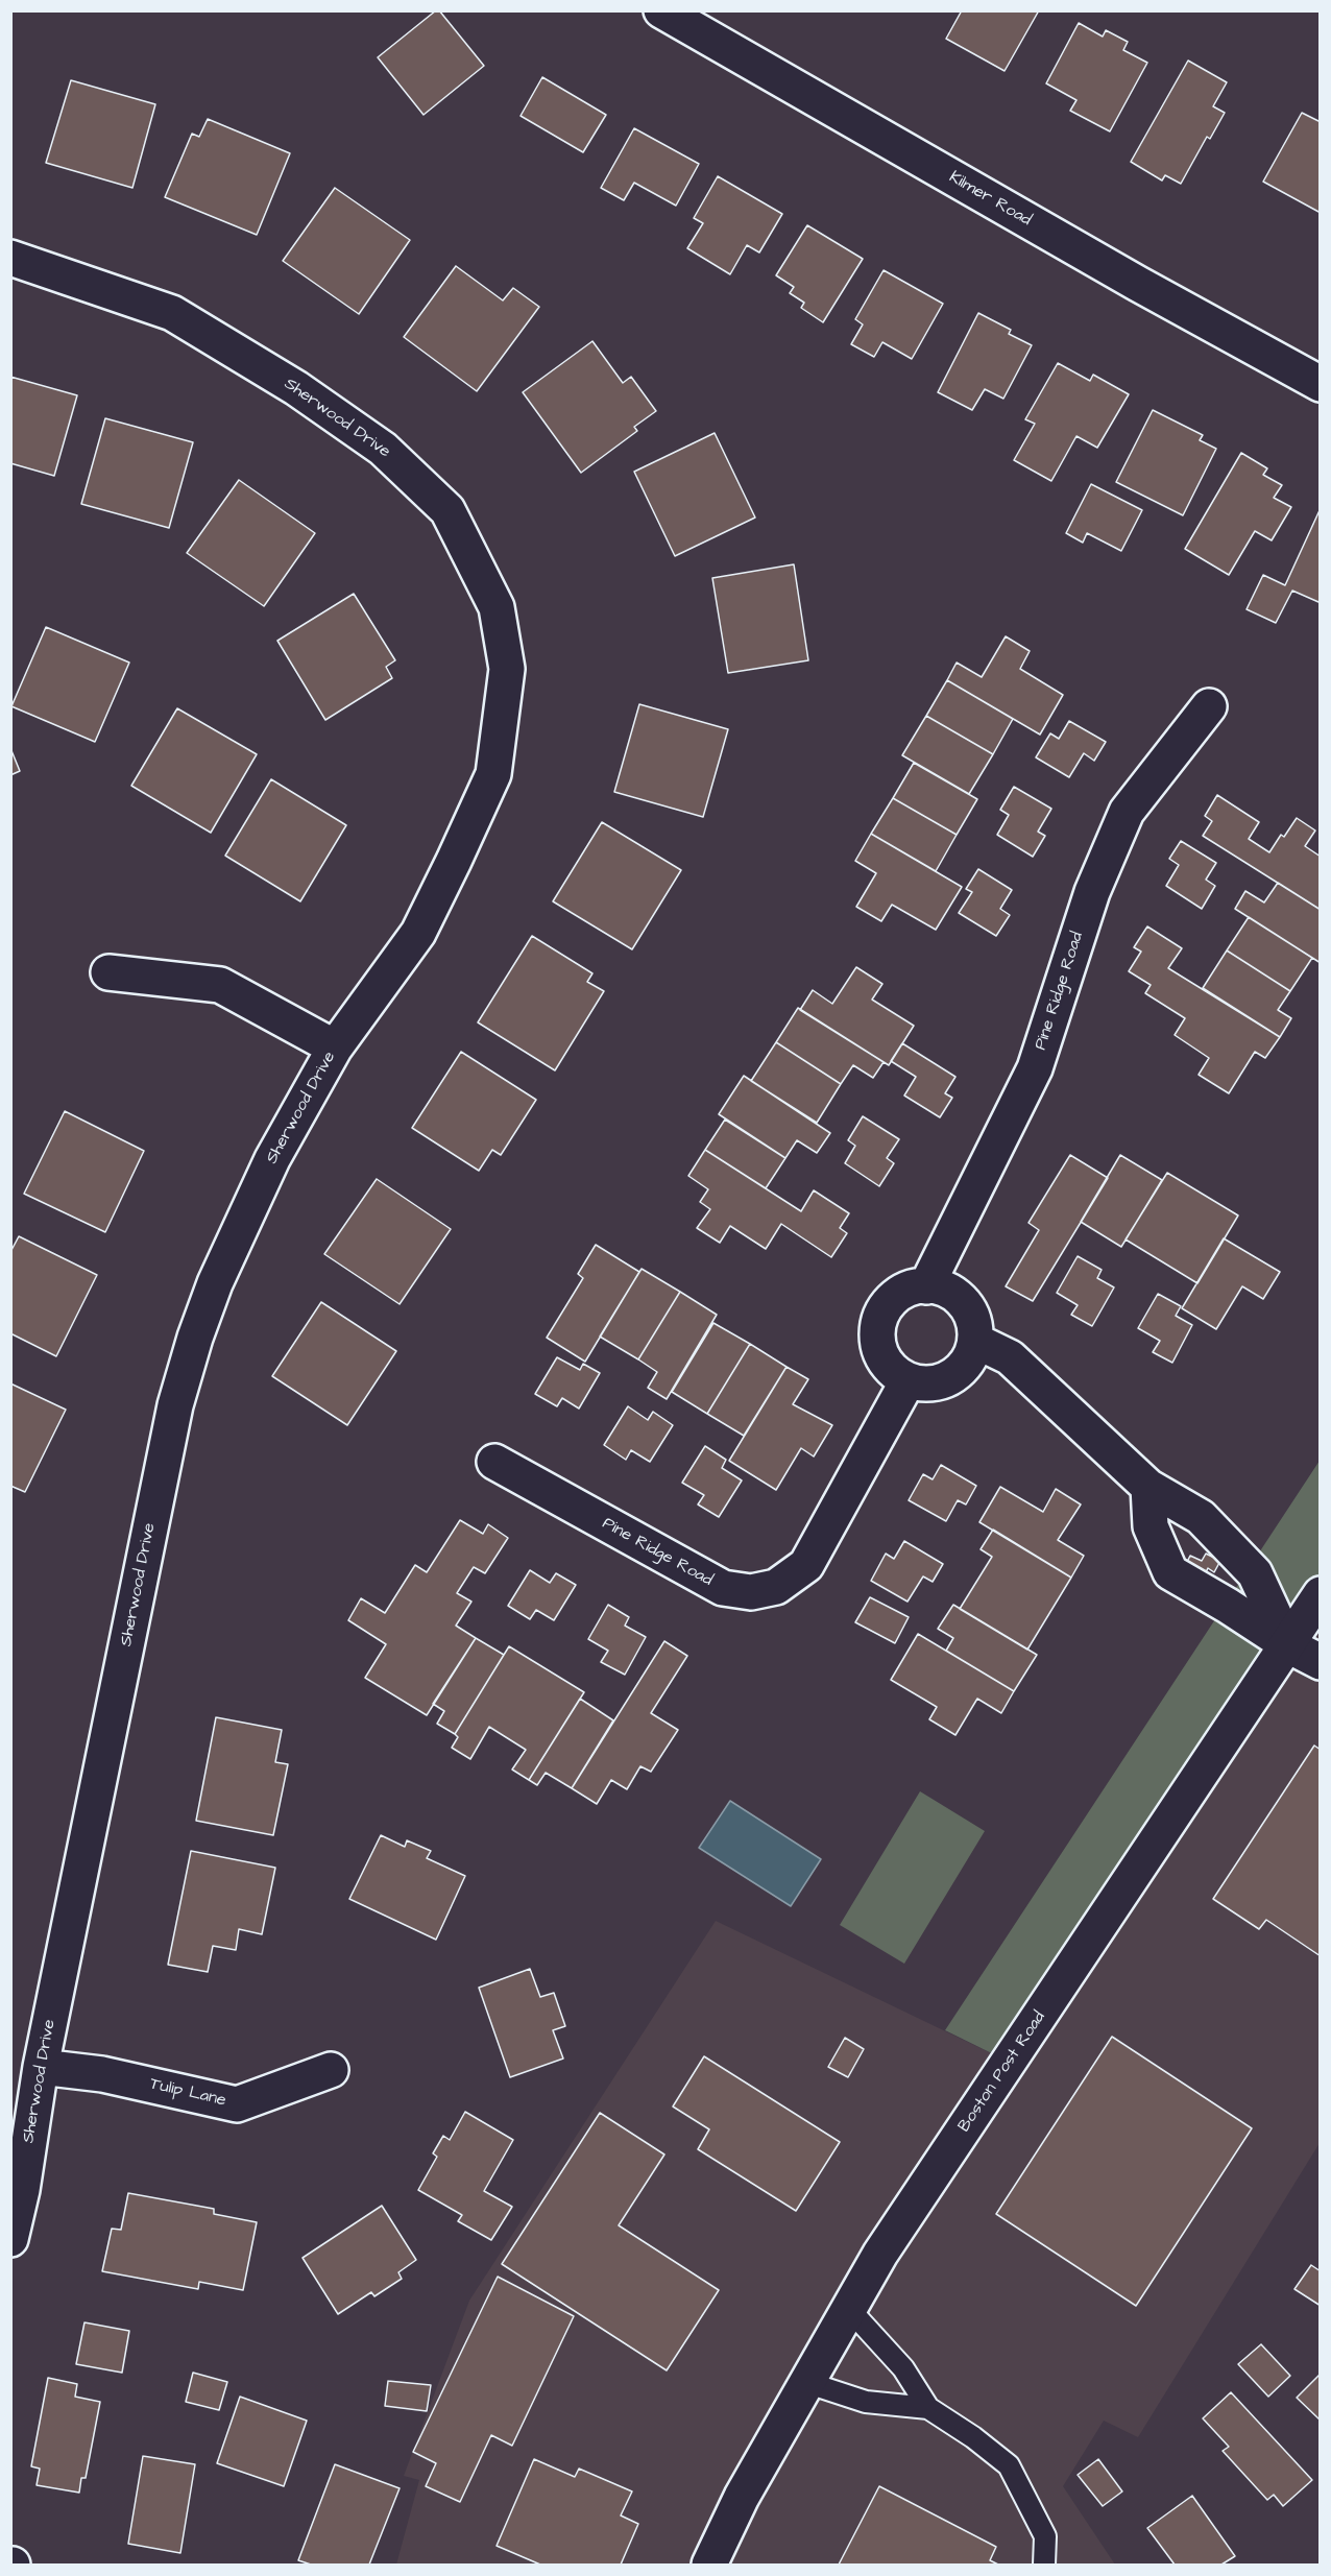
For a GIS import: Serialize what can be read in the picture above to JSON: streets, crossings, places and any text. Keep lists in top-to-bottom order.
{
  "streets": {
    "street": [
      "Kilmer Road",
      "Sherwood Drive",
      "Pine Ridge Road",
      "Boston Post Road",
      "Tulip Lane"
    ]
  },
  "crossings": [
    ["Sherwood Drive", "Tulip Lane"]
  ]
}
